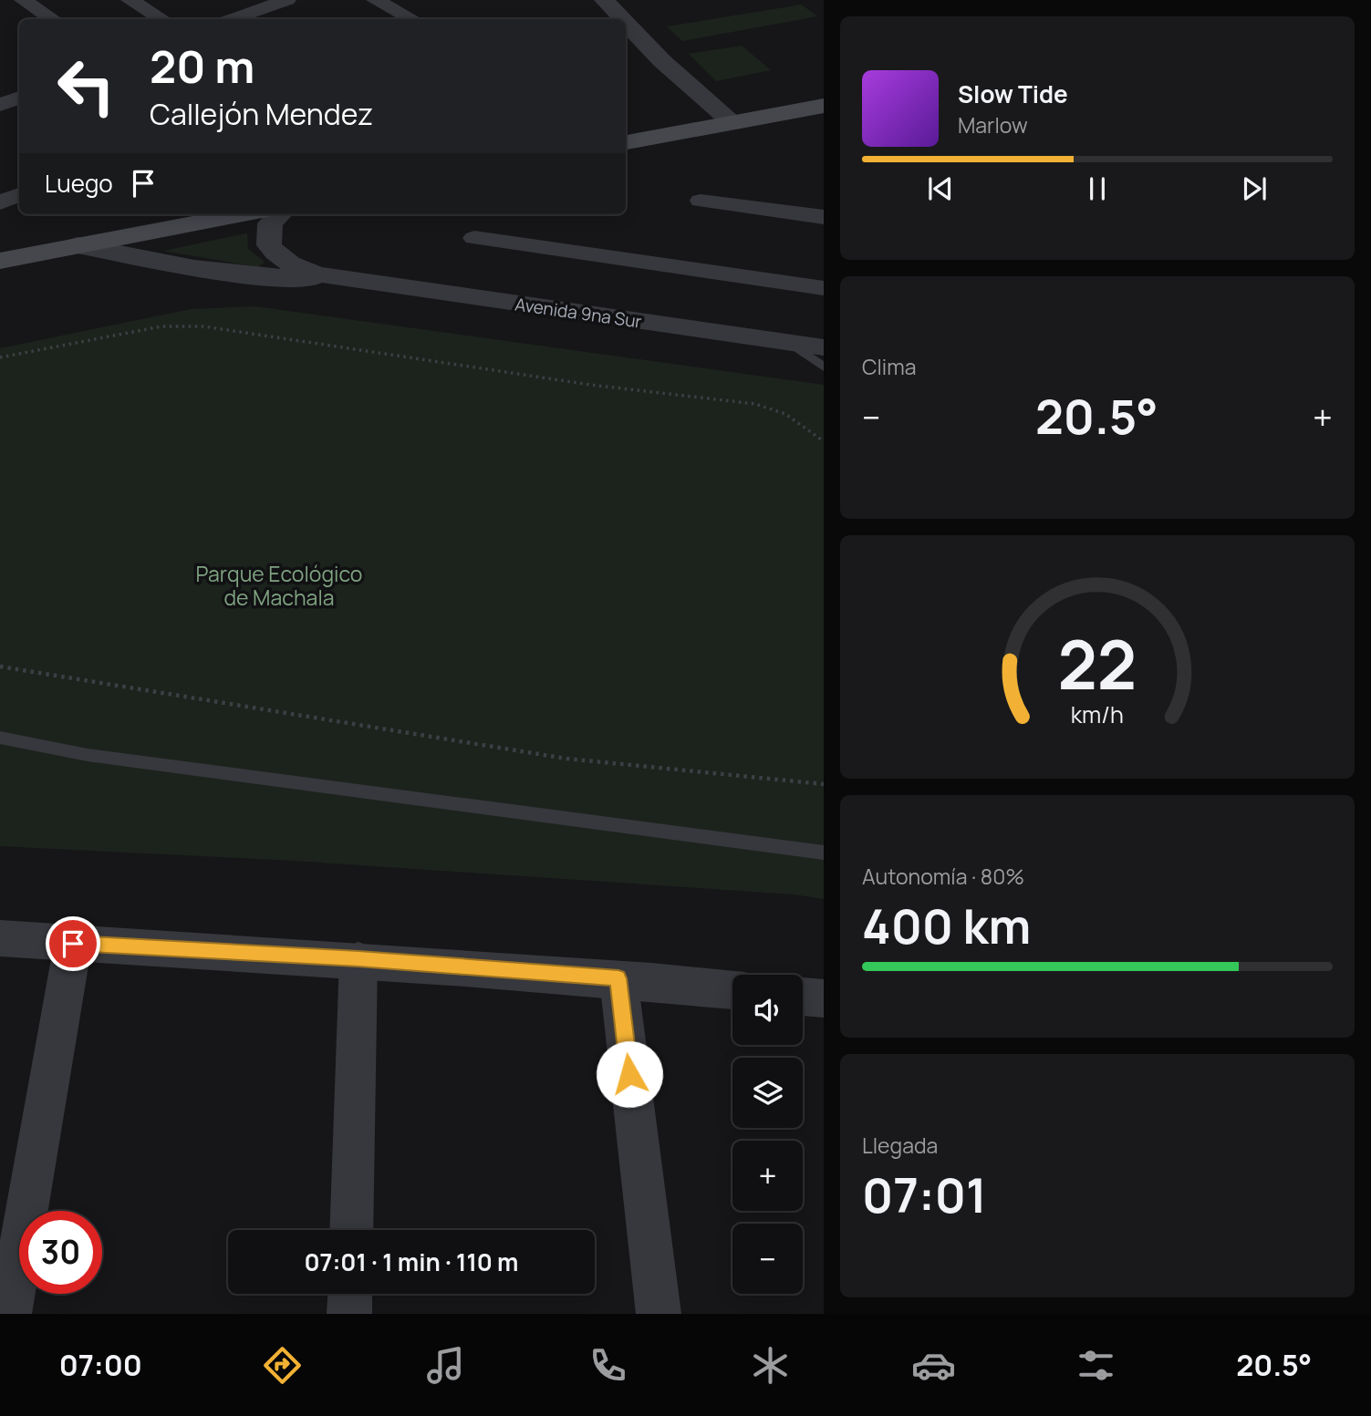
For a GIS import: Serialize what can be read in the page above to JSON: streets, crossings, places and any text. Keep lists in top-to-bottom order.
{
  "streets": {
    "street": ["Avenida 9na Sur"]
  },
  "parks": ["Parque Ecológico de Machala"],
  "page": {
    "turn": ["20 m", "Callejón Mendez"],
    "song": ["Slow Tide", "Marlow"],
    "then": "Luego",
    "tile": [
      "Clima",
      ["Autonomía · 80%", "400 km"],
      ["Llegada", "07:01"]
    ],
    "heat": ["−", "20.5°", "+"],
    "map_buttons": ["+", "−"],
    "limit": "30",
    "trip": "07:01 · 1 min · 110 m",
    "tabs": ["07:00", "20.5°"],
    "gauge": ["22", "km/h"]
  }
}
